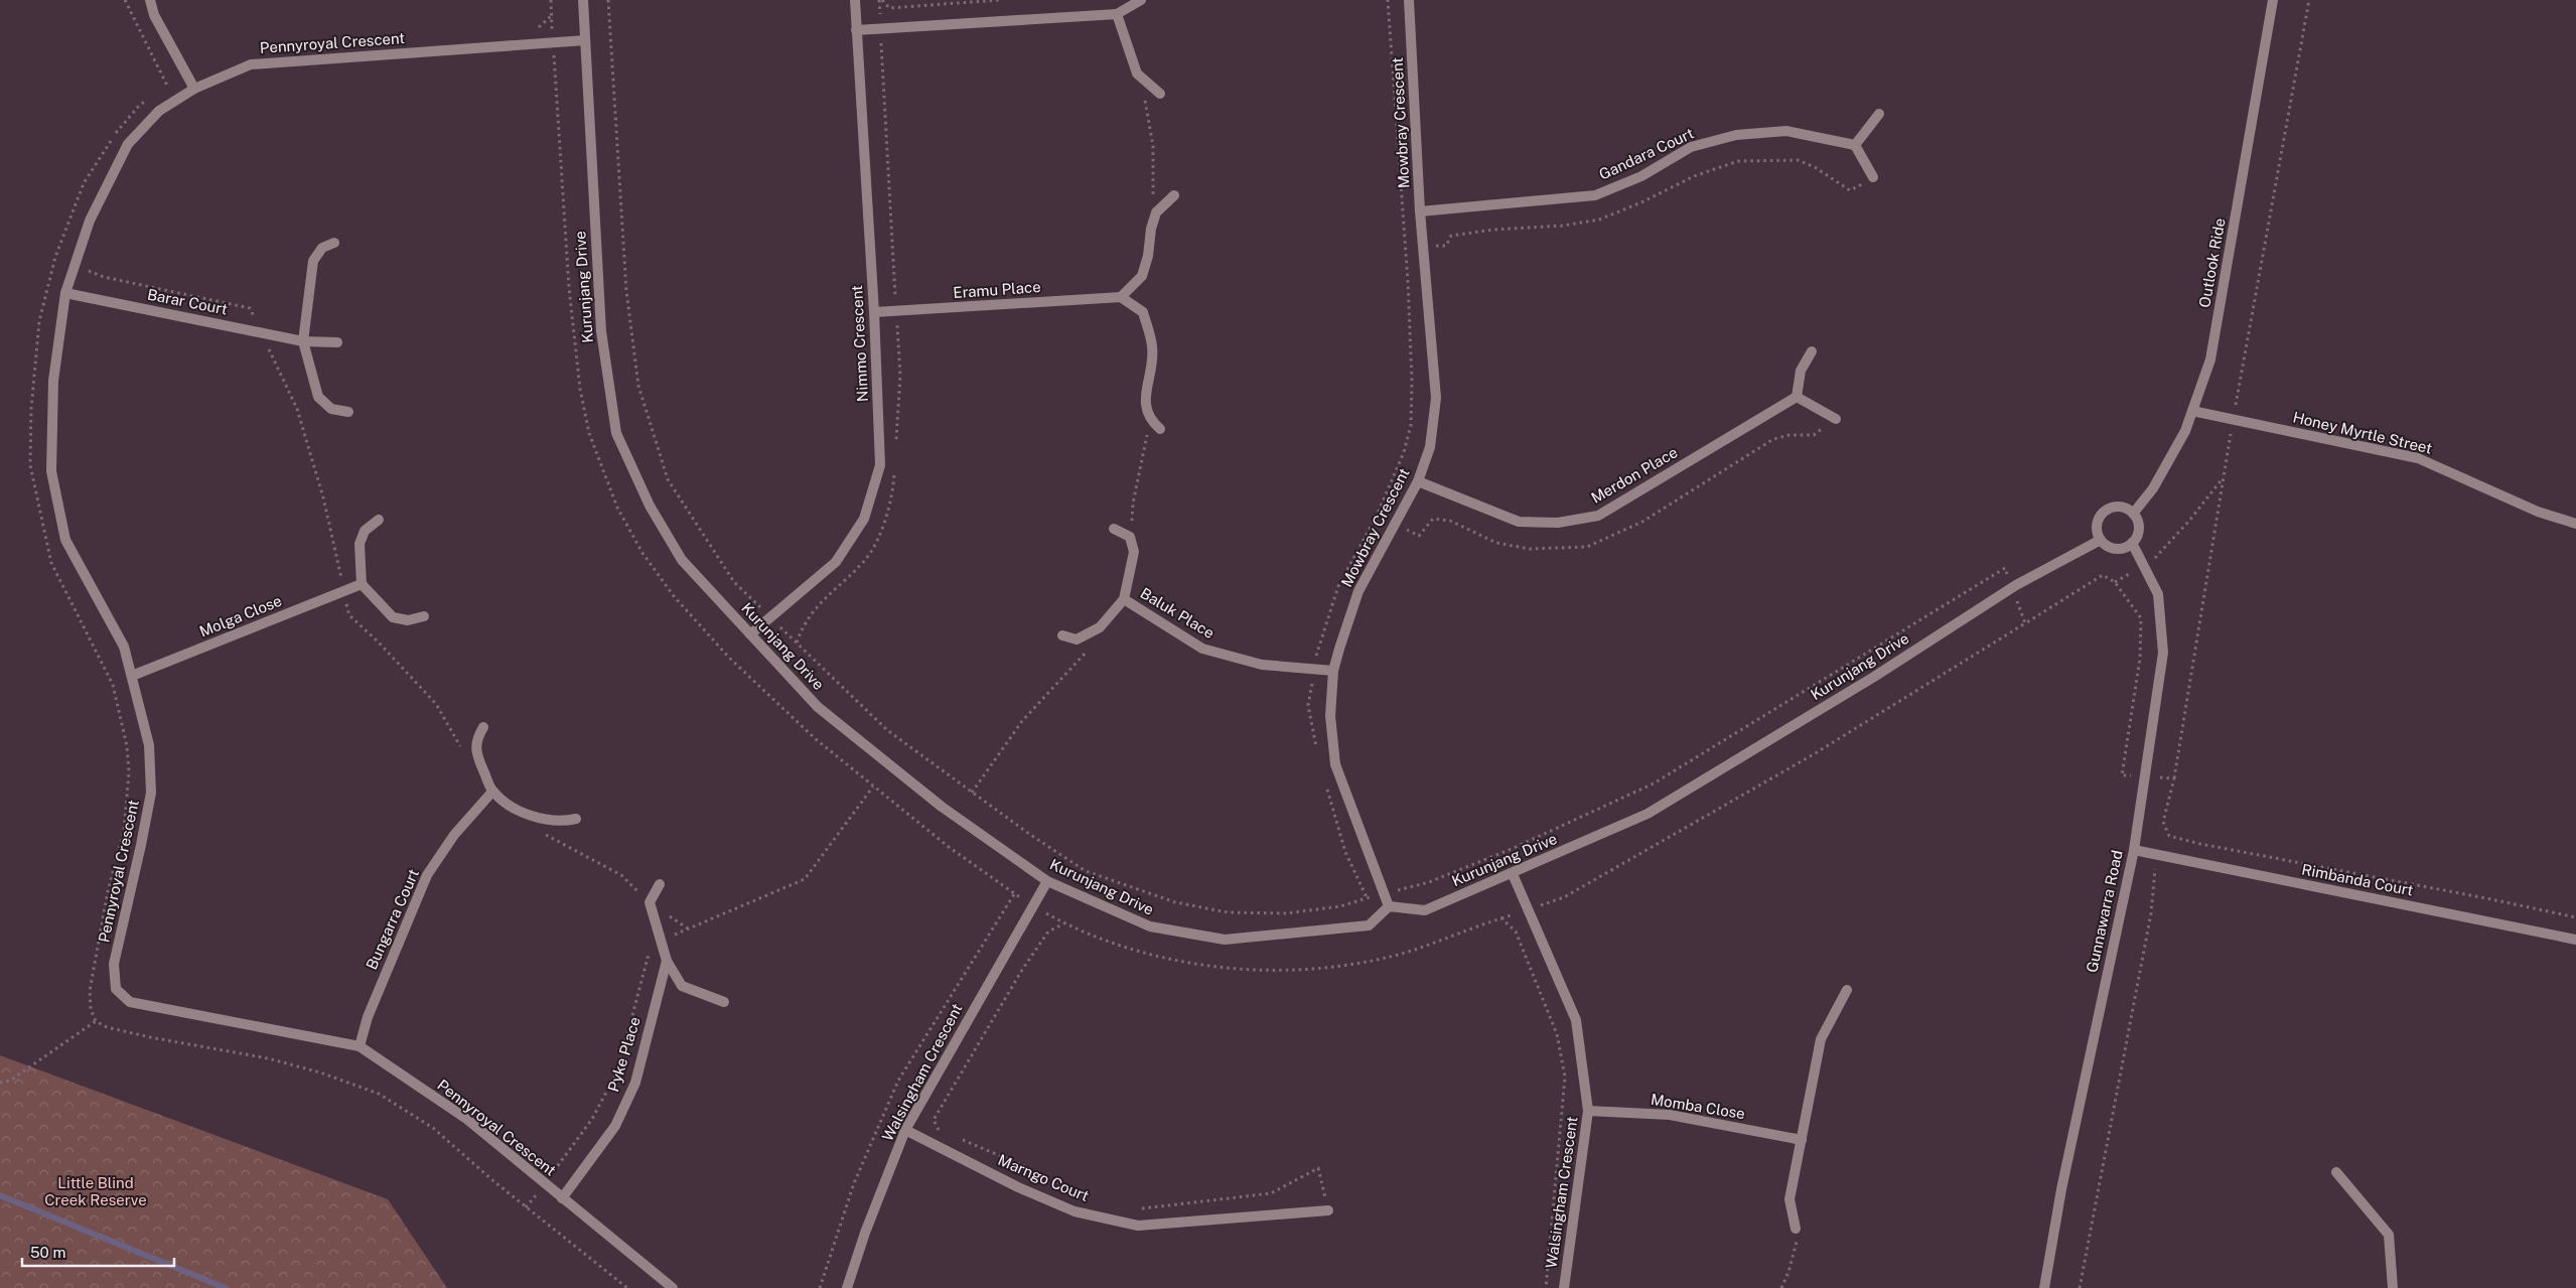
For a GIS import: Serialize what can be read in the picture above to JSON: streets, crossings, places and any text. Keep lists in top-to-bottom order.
{
  "streets": {
    "street": [
      "Pennyroyal Crescent",
      "Mowbray Crescent",
      "Gandara Court",
      "Outlook Ride",
      "Kurunjang Drive",
      "Eramu Place",
      "Barar Court",
      "Nimmo Crescent",
      "Honey Myrtle Street",
      "Merdon Place",
      "Baluk Place",
      "Molga Close",
      "Rimbanda Court",
      "Gunnawarra Road",
      "Bungarra Court",
      "Pyke Place",
      "Walsingham Crescent",
      "Momba Close",
      "Marngo Court"
    ]
  },
  "crossings": [
    ["Pennyroyal Crescent", "Kurunjang Drive"],
    ["Pennyroyal Crescent", "Barar Court"],
    ["Pennyroyal Crescent", "Molga Close"],
    ["Pennyroyal Crescent", "Bungarra Court"],
    ["Pennyroyal Crescent", "Pyke Place"],
    ["Mowbray Crescent", "Gandara Court"],
    ["Mowbray Crescent", "Kurunjang Drive"],
    ["Mowbray Crescent", "Merdon Place"],
    ["Mowbray Crescent", "Baluk Place"],
    ["Outlook Ride", "Kurunjang Drive"],
    ["Outlook Ride", "Honey Myrtle Street"],
    ["Outlook Ride", "Gunnawarra Road"],
    ["Kurunjang Drive", "Nimmo Crescent"],
    ["Kurunjang Drive", "Gunnawarra Road"],
    ["Kurunjang Drive", "Walsingham Crescent"],
    ["Eramu Place", "Nimmo Crescent"],
    ["Rimbanda Court", "Gunnawarra Road"],
    ["Walsingham Crescent", "Momba Close"],
    ["Walsingham Crescent", "Marngo Court"]
  ],
  "parks": ["Little Blind Creek Reserve"],
  "scale_bar": "50 m"
}
